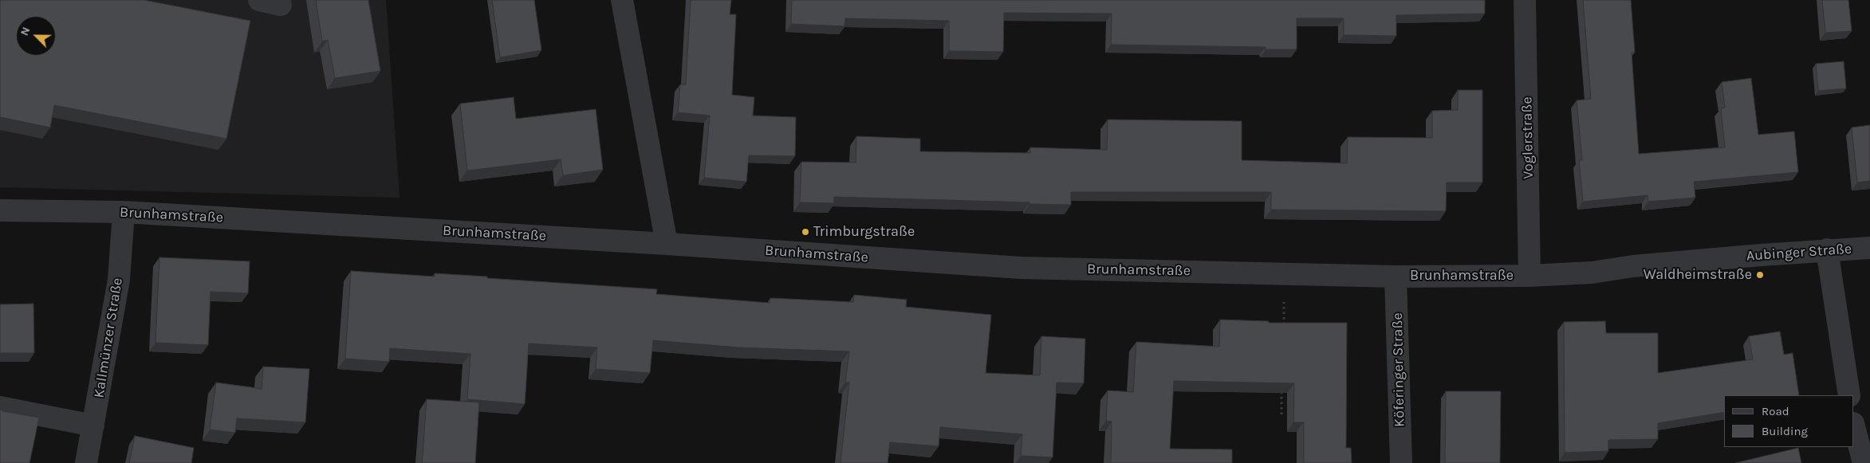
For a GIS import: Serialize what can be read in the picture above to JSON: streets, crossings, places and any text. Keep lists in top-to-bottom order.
{
  "streets": {
    "street": [
      "Voglerstraße",
      "Brunhamstraße",
      "Aubinger Straße",
      "Kallmünzer Straße",
      "Köferinger Straße"
    ]
  },
  "crossings": [
    ["Voglerstraße", "Brunhamstraße"],
    ["Brunhamstraße", "Aubinger Straße"],
    ["Brunhamstraße", "Kallmünzer Straße"],
    ["Brunhamstraße", "Köferinger Straße"]
  ],
  "places": ["Trimburgstraße", "Waldheimstraße"],
  "legend": ["Road", "Building"],
  "north": "top left"
}
